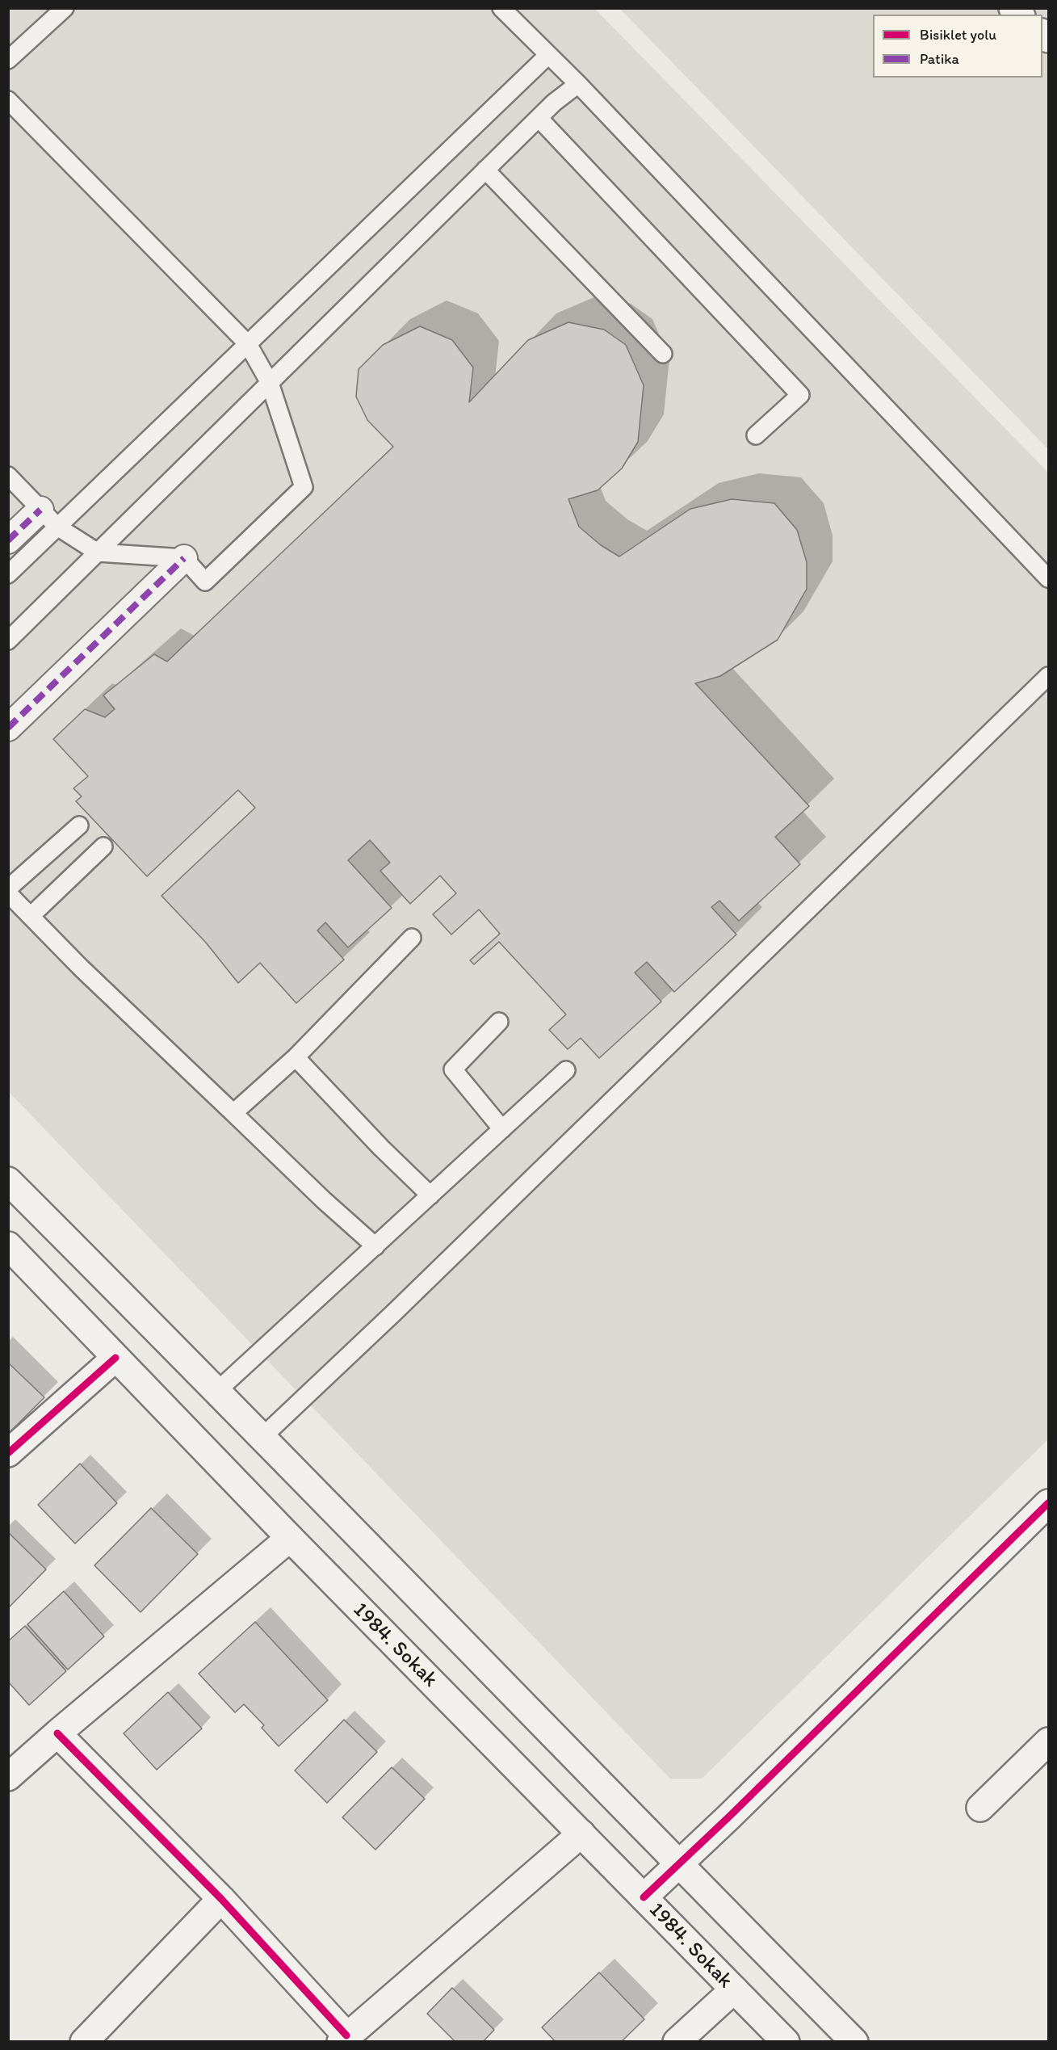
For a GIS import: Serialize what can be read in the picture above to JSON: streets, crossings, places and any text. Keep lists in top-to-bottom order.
{
  "streets": {
    "main road": ["1984. Sokak"]
  },
  "legend": ["Bisiklet yolu", "Patika"]
}
